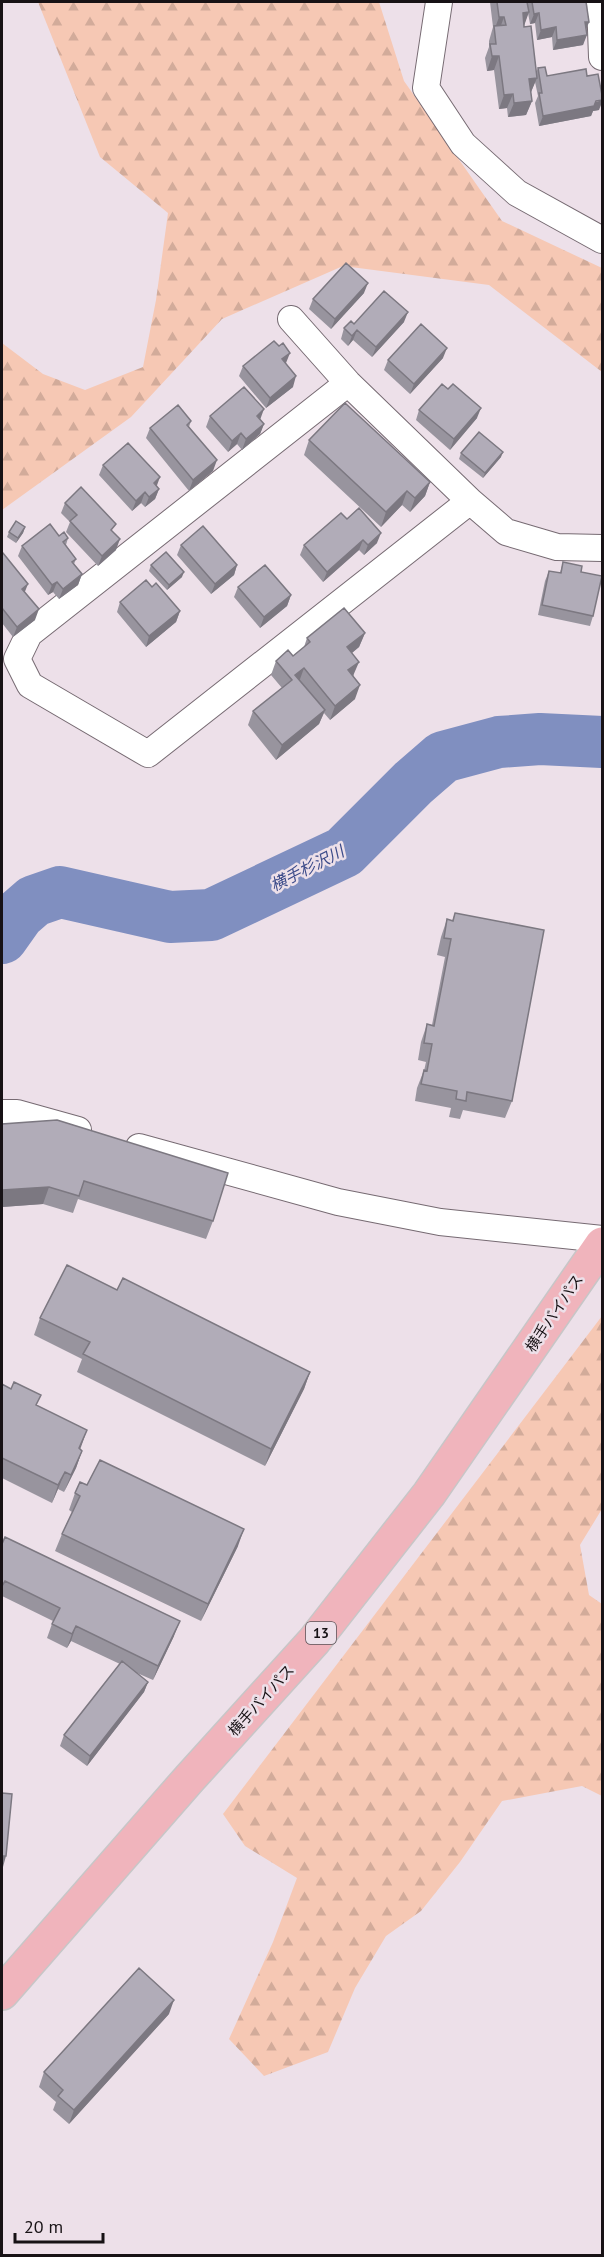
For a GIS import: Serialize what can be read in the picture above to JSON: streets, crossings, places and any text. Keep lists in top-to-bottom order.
{
  "streets": {
    "highway": ["横手バイパス", "13"]
  },
  "water": ["横手杉沢川"],
  "scale_bar": "20 m"
}
